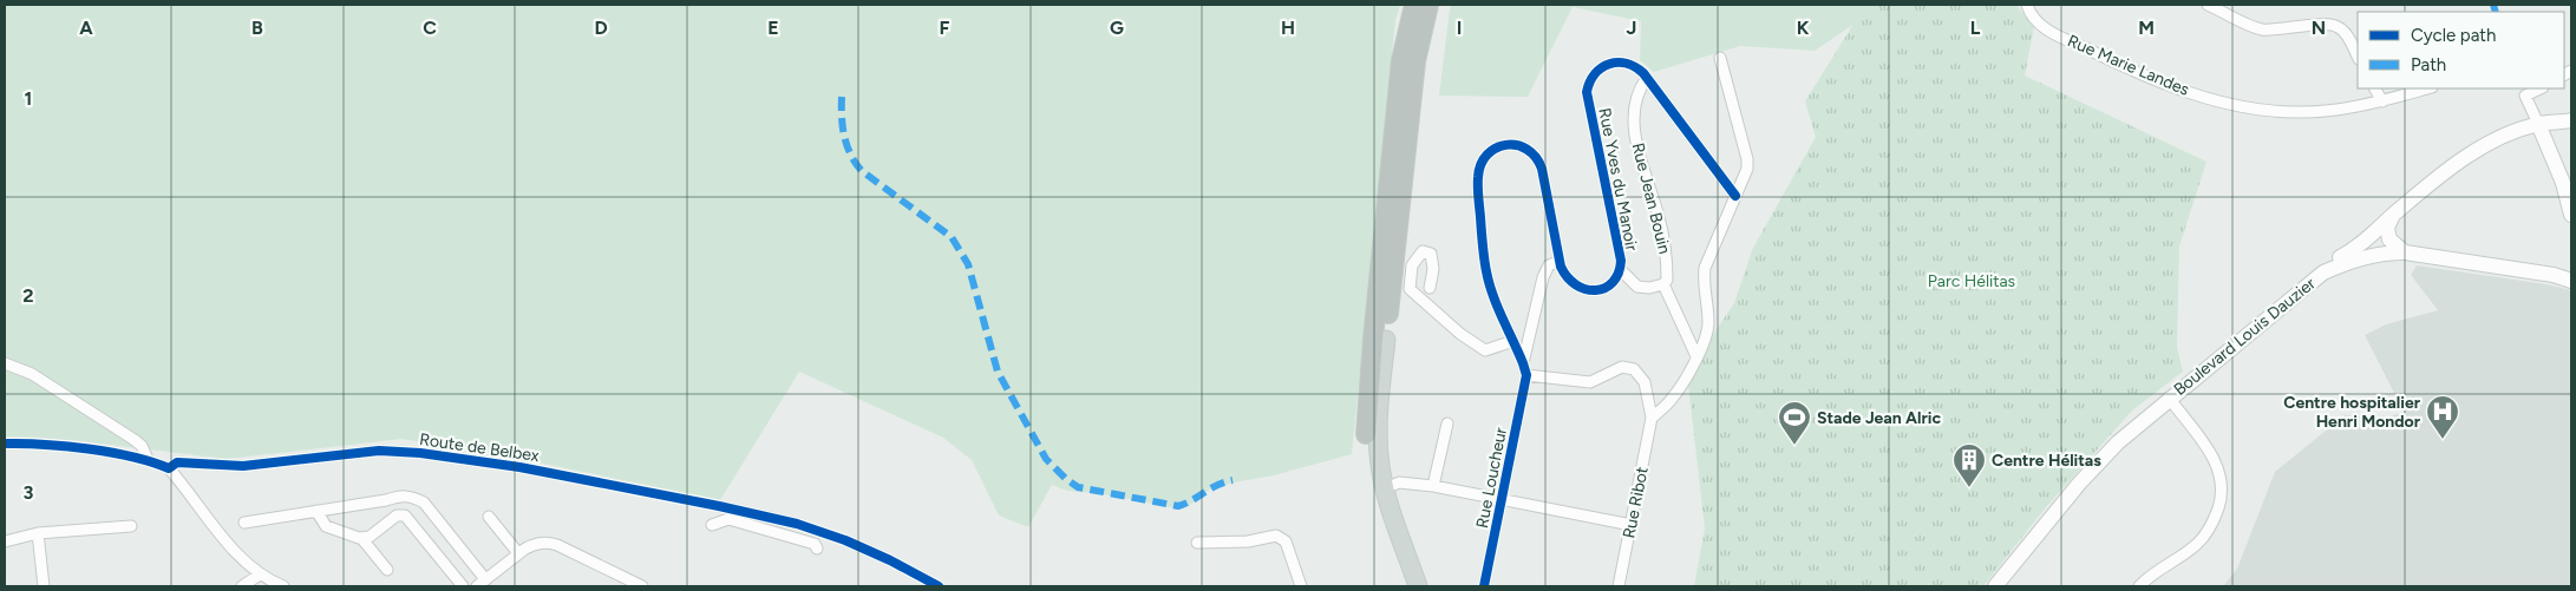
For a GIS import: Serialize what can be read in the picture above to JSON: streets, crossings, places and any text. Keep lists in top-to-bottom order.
{
  "streets": {
    "main road": ["Boulevard Louis Dauzier"],
    "street": [
      "Rue Marie Landes",
      "Rue Yves du Manoir",
      "Rue Jean Bouin",
      "Route de Belbex",
      "Rue Loucheur",
      "Rue Ribot"
    ]
  },
  "crossings": [
    ["Rue Yves du Manoir", "Rue Jean Bouin"],
    ["Rue Yves du Manoir", "Rue Loucheur"]
  ],
  "parks": ["Parc Hélitas"],
  "places": {
    "hospital": ["Centre hospitalier Henri Mondor"],
    "sports": ["Stade Jean Alric"],
    "building": ["Centre Hélitas"]
  },
  "legend": ["Cycle path", "Path"],
  "grid": {
    "columns": [
      "A",
      "B",
      "C",
      "D",
      "E",
      "F",
      "G",
      "H",
      "I",
      "J",
      "K",
      "L",
      "M",
      "N"
    ],
    "rows": ["1", "2", "3"]
  }
}
